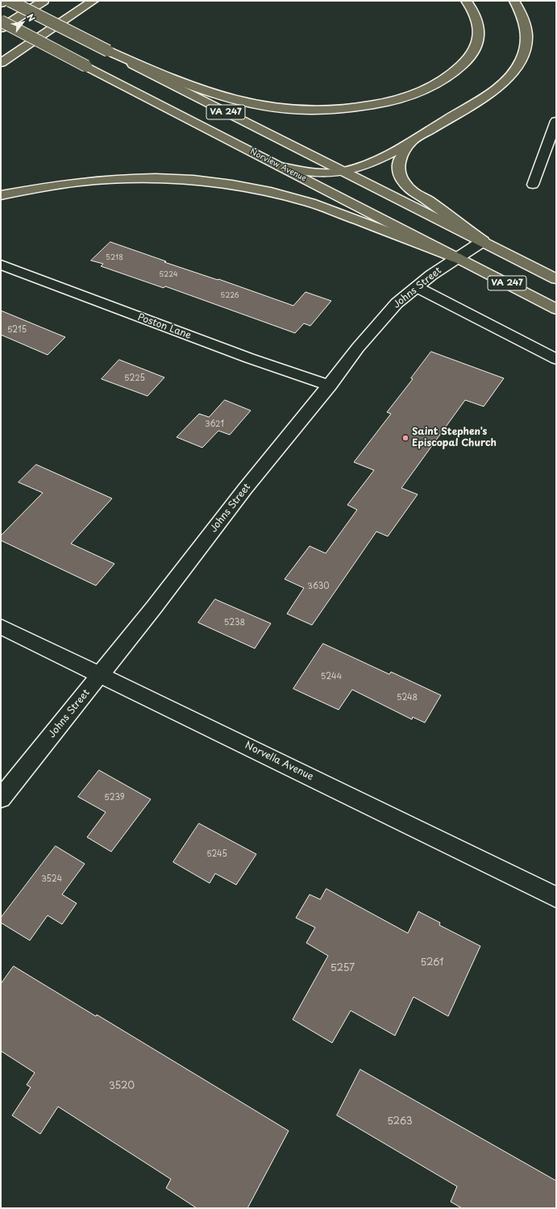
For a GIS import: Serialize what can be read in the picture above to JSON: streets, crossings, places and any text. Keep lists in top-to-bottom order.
{
  "streets": {
    "main road": ["VA 247", "Norview Avenue"],
    "street": ["Johns Street", "Poston Lane", "Norvella Avenue"]
  },
  "crossings": [
    ["VA 247", "Johns Street"],
    ["Norview Avenue", "Johns Street"],
    ["Johns Street", "Poston Lane"],
    ["Johns Street", "Norvella Avenue"]
  ],
  "places": ["Saint Stephen's Episcopal Church"],
  "house_numbers": [
    "5218",
    "5224",
    "5226",
    "5215",
    "5225",
    "3621",
    "3630",
    "5238",
    "5244",
    "5248",
    "5239",
    "5245",
    "3524",
    "5261",
    "5257",
    "3520",
    "5263"
  ],
  "north": "top right"
}
